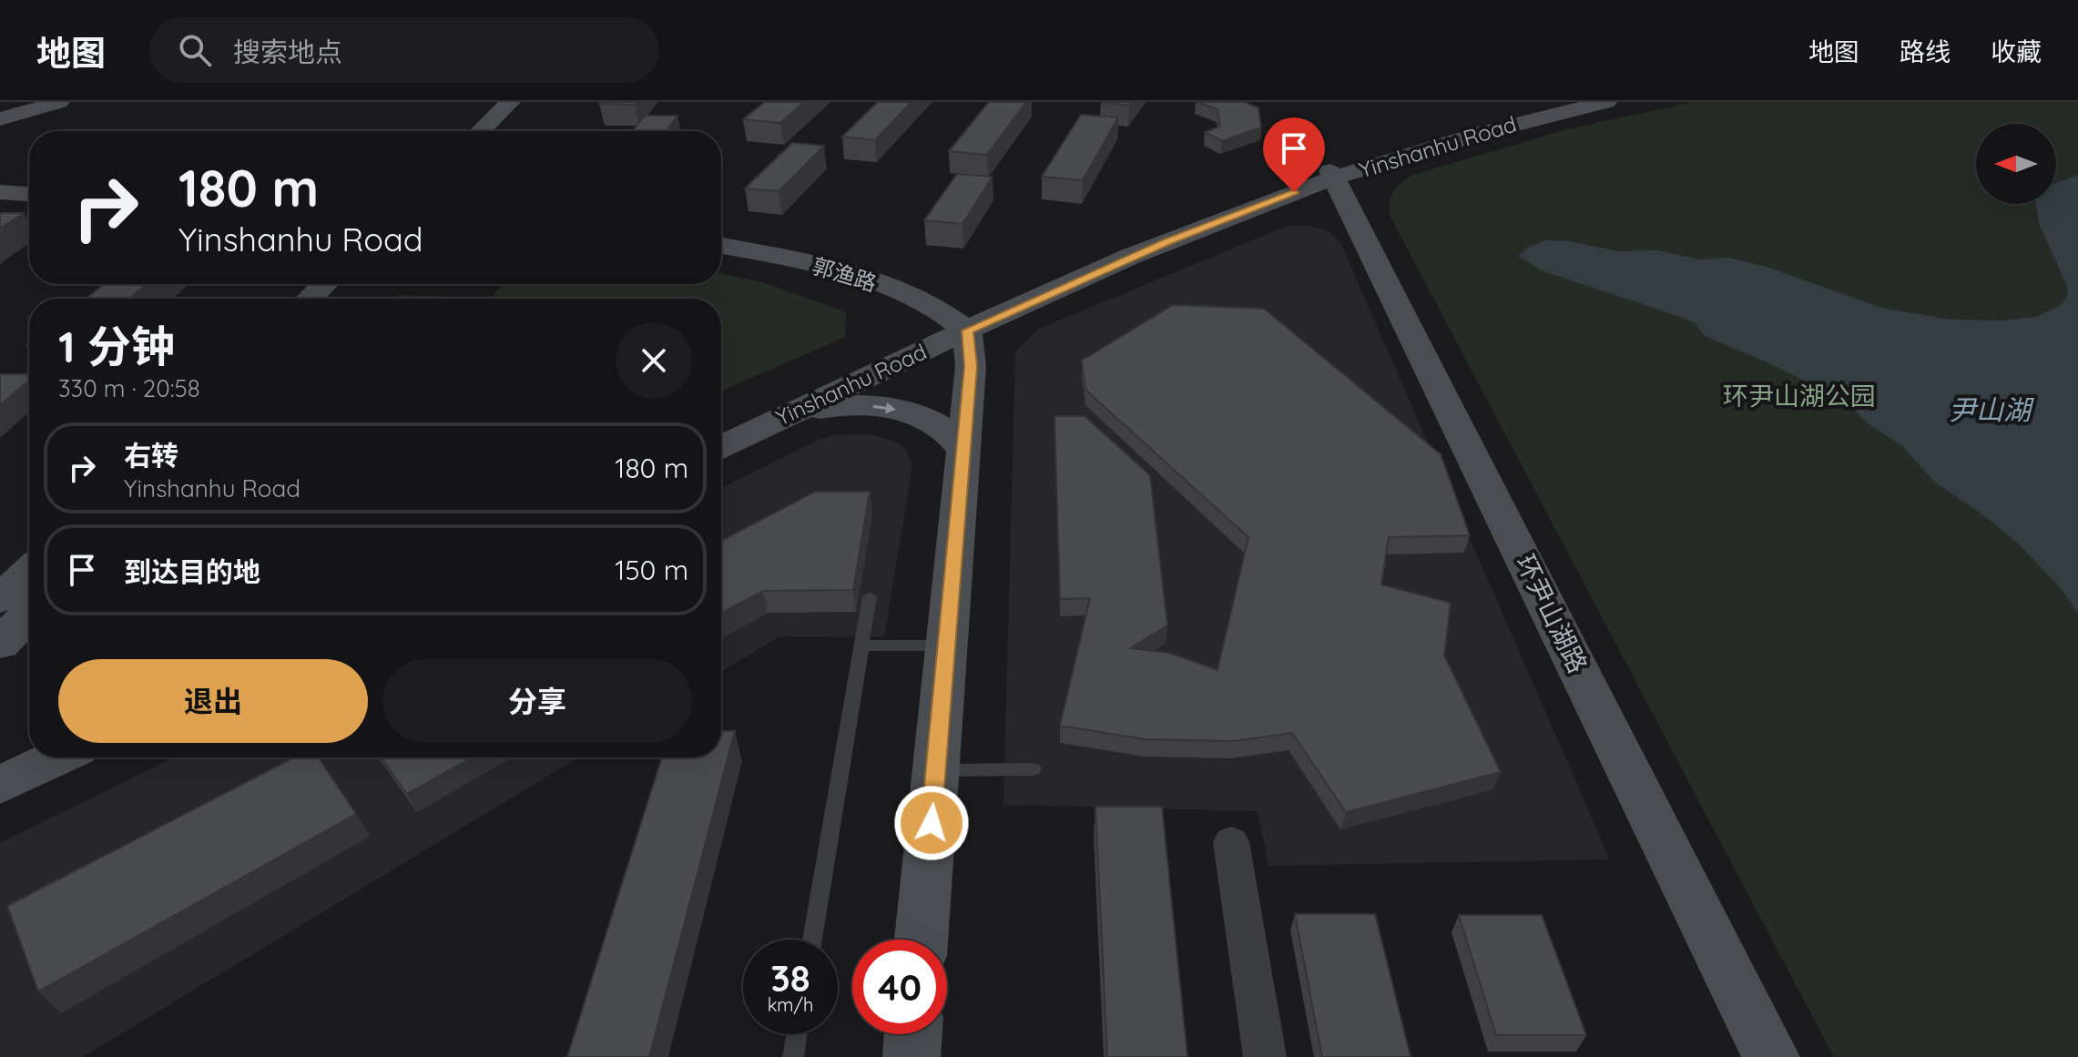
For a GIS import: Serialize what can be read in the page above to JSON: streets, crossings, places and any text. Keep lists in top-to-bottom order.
{
  "streets": {
    "main road": ["Yinshanhu Road", "郭渔路", "环尹山湖路"]
  },
  "crossings": [
    ["Yinshanhu Road", "郭渔路"],
    ["Yinshanhu Road", "环尹山湖路"]
  ],
  "water": ["尹山湖"],
  "parks": ["环尹山湖公园"],
  "north": "left",
  "page": {
    "header": "地图",
    "search": "搜索地点",
    "nav": ["地图", "路线", "收藏"],
    "turn": ["180 m", "Yinshanhu Road"],
    "heading": ["1 分钟", "330 m · 20:58"],
    "list": [
      {
        "name": "右转",
        "note": "Yinshanhu Road",
        "value": "180 m"
      },
      {
        "name": "到达目的地",
        "value": "150 m"
      }
    ],
    "buttons": ["退出", "分享"],
    "speed": "38 km/h",
    "limit": "40"
  }
}
